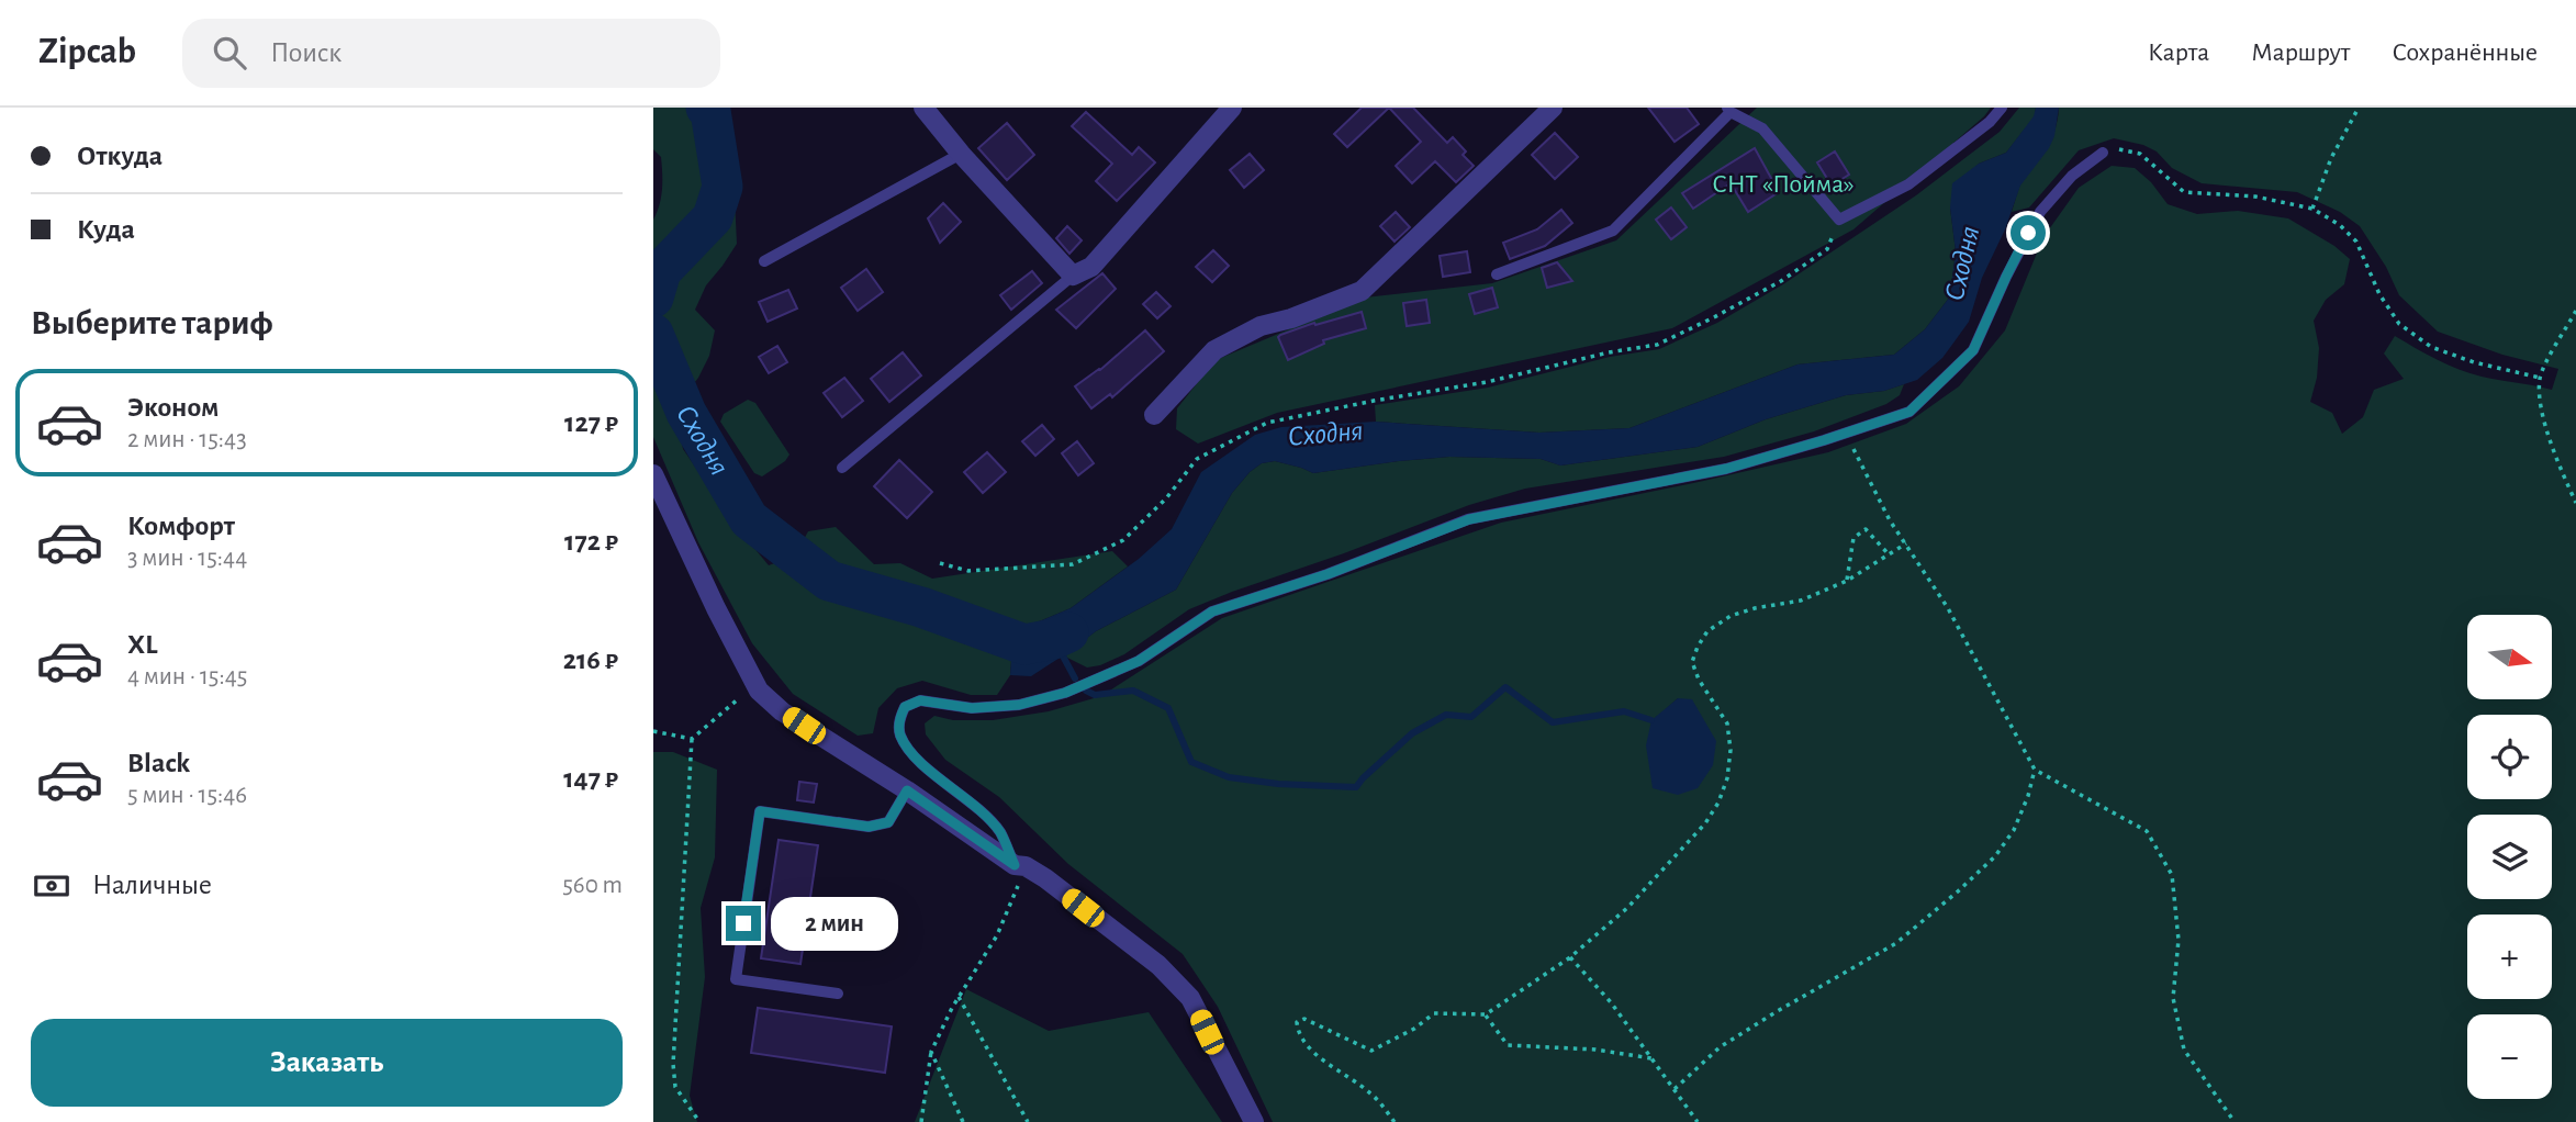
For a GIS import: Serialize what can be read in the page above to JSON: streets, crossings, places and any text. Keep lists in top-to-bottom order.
{
  "water": ["Сходня"],
  "parks": ["СНТ «Пойма»"],
  "north": "right",
  "page": {
    "header": "Zipcab",
    "search": "Поиск",
    "nav": ["Карта", "Маршрут", "Сохранённые"],
    "banner": ["Откуда", "Куда"],
    "heading": "Выберите тариф",
    "list": [
      {
        "name": "Эконом",
        "note": "2 мин · 15:43",
        "value": "127 ₽"
      },
      {
        "name": "Комфорт",
        "note": "3 мин · 15:44",
        "value": "172 ₽"
      },
      {
        "name": "XL",
        "note": "4 мин · 15:45",
        "value": "216 ₽"
      },
      {
        "name": "Black",
        "note": "5 мин · 15:46",
        "value": "147 ₽"
      }
    ],
    "map_buttons": ["+", "−"],
    "pay": ["Наличные", "560 m"],
    "bubble": "2 мин",
    "buttons": "Заказать"
  }
}
